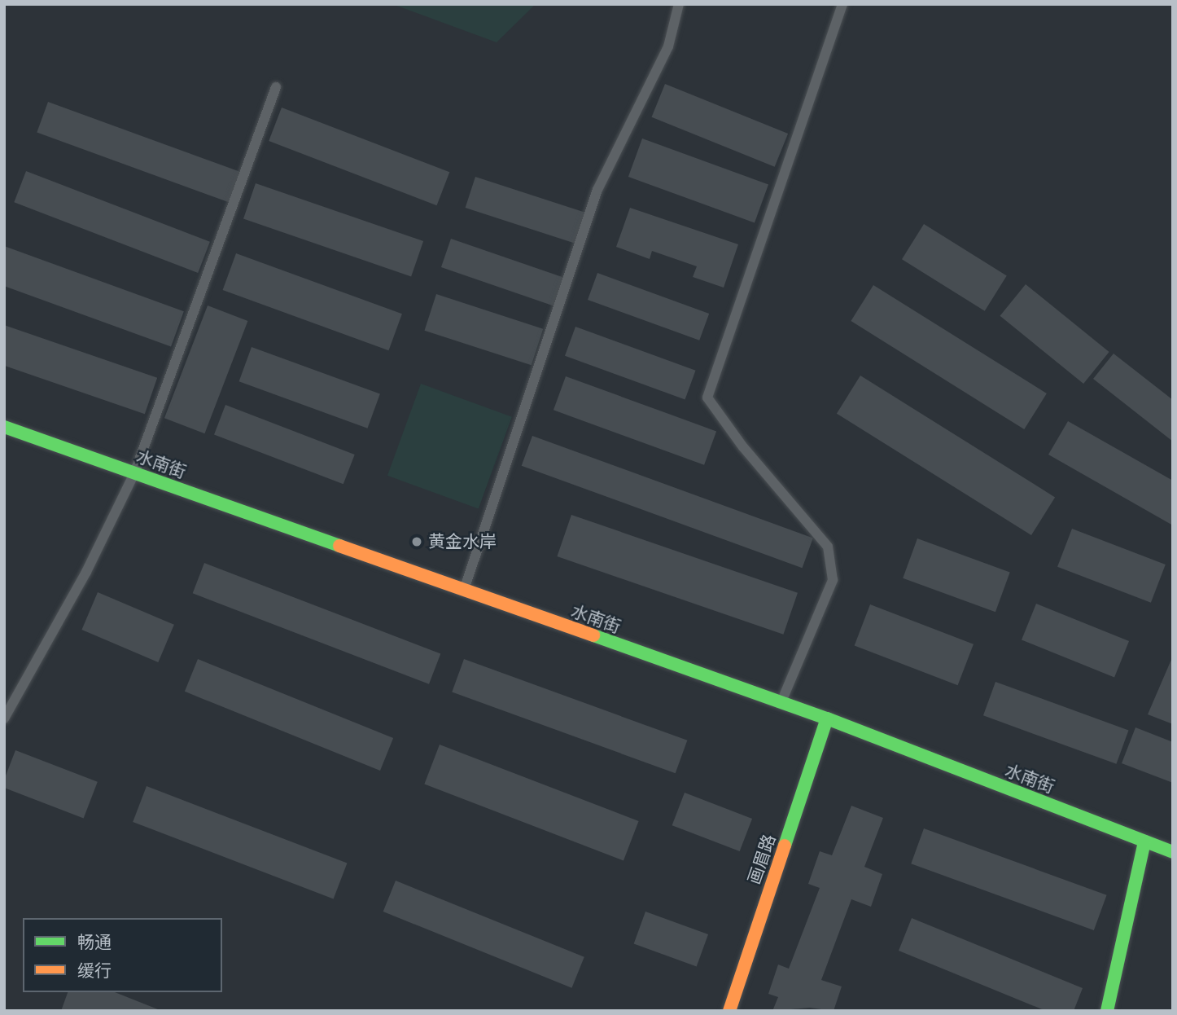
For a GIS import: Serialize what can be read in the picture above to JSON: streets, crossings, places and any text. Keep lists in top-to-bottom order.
{
  "streets": {
    "street": ["水南街", "画眉路"]
  },
  "crossings": [
    ["水南街", "画眉路"]
  ],
  "places": ["黄金水岸"],
  "legend": ["畅通", "缓行"]
}
